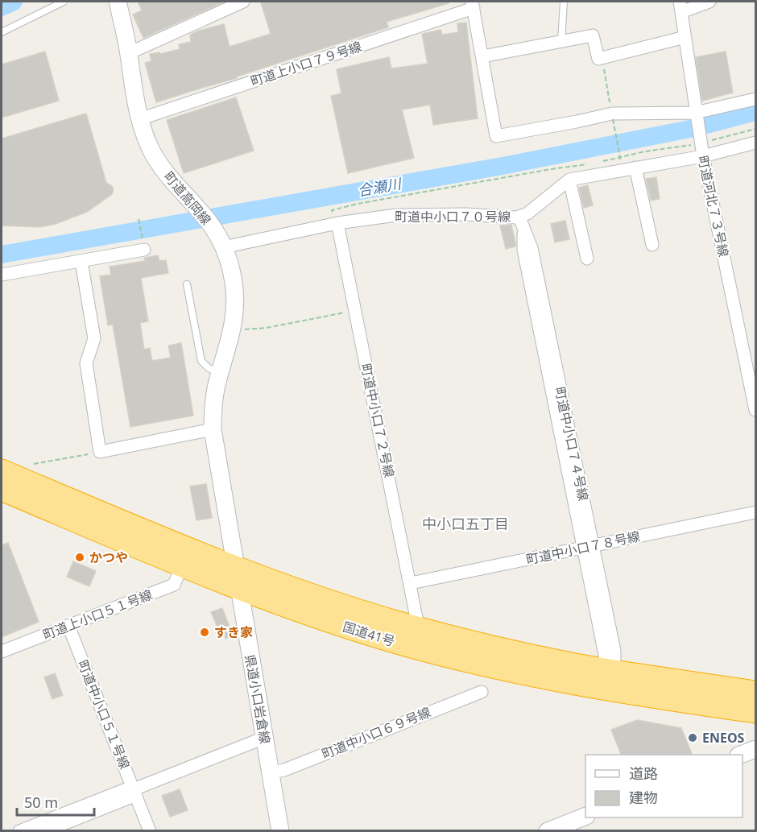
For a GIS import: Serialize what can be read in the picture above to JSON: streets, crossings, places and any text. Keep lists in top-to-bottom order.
{
  "streets": {
    "highway": ["国道41号"],
    "street": [
      "町道上小口７９号線",
      "町道高岡線",
      "町道河北７３号線",
      "町道中小口７０号線",
      "町道中小口７２号線",
      "町道中小口７４号線",
      "町道中小口７８号線",
      "町道上小口５１号線",
      "県道小口岩倉線",
      "町道中小口５１号線",
      "町道中小口６９号線"
    ]
  },
  "crossings": [
    ["町道上小口７９号線", "町道高岡線"],
    ["町道高岡線", "町道中小口７０号線"],
    ["町道高岡線", "国道41号"],
    ["町道高岡線", "県道小口岩倉線"],
    ["町道河北７３号線", "町道中小口７０号線"],
    ["町道中小口７０号線", "町道中小口７２号線"],
    ["町道中小口７０号線", "町道中小口７４号線"],
    ["町道中小口７２号線", "町道中小口７８号線"],
    ["町道中小口７４号線", "町道中小口７８号線"],
    ["町道上小口５１号線", "国道41号"],
    ["町道上小口５１号線", "町道中小口５１号線"],
    ["国道41号", "県道小口岩倉線"],
    ["県道小口岩倉線", "町道中小口６９号線"]
  ],
  "districts": ["中小口五丁目"],
  "water": ["合瀬川"],
  "places": ["かつや", "すき家", "ENEOS"],
  "legend": ["道路", "建物"],
  "scale_bar": "50 m"
}
